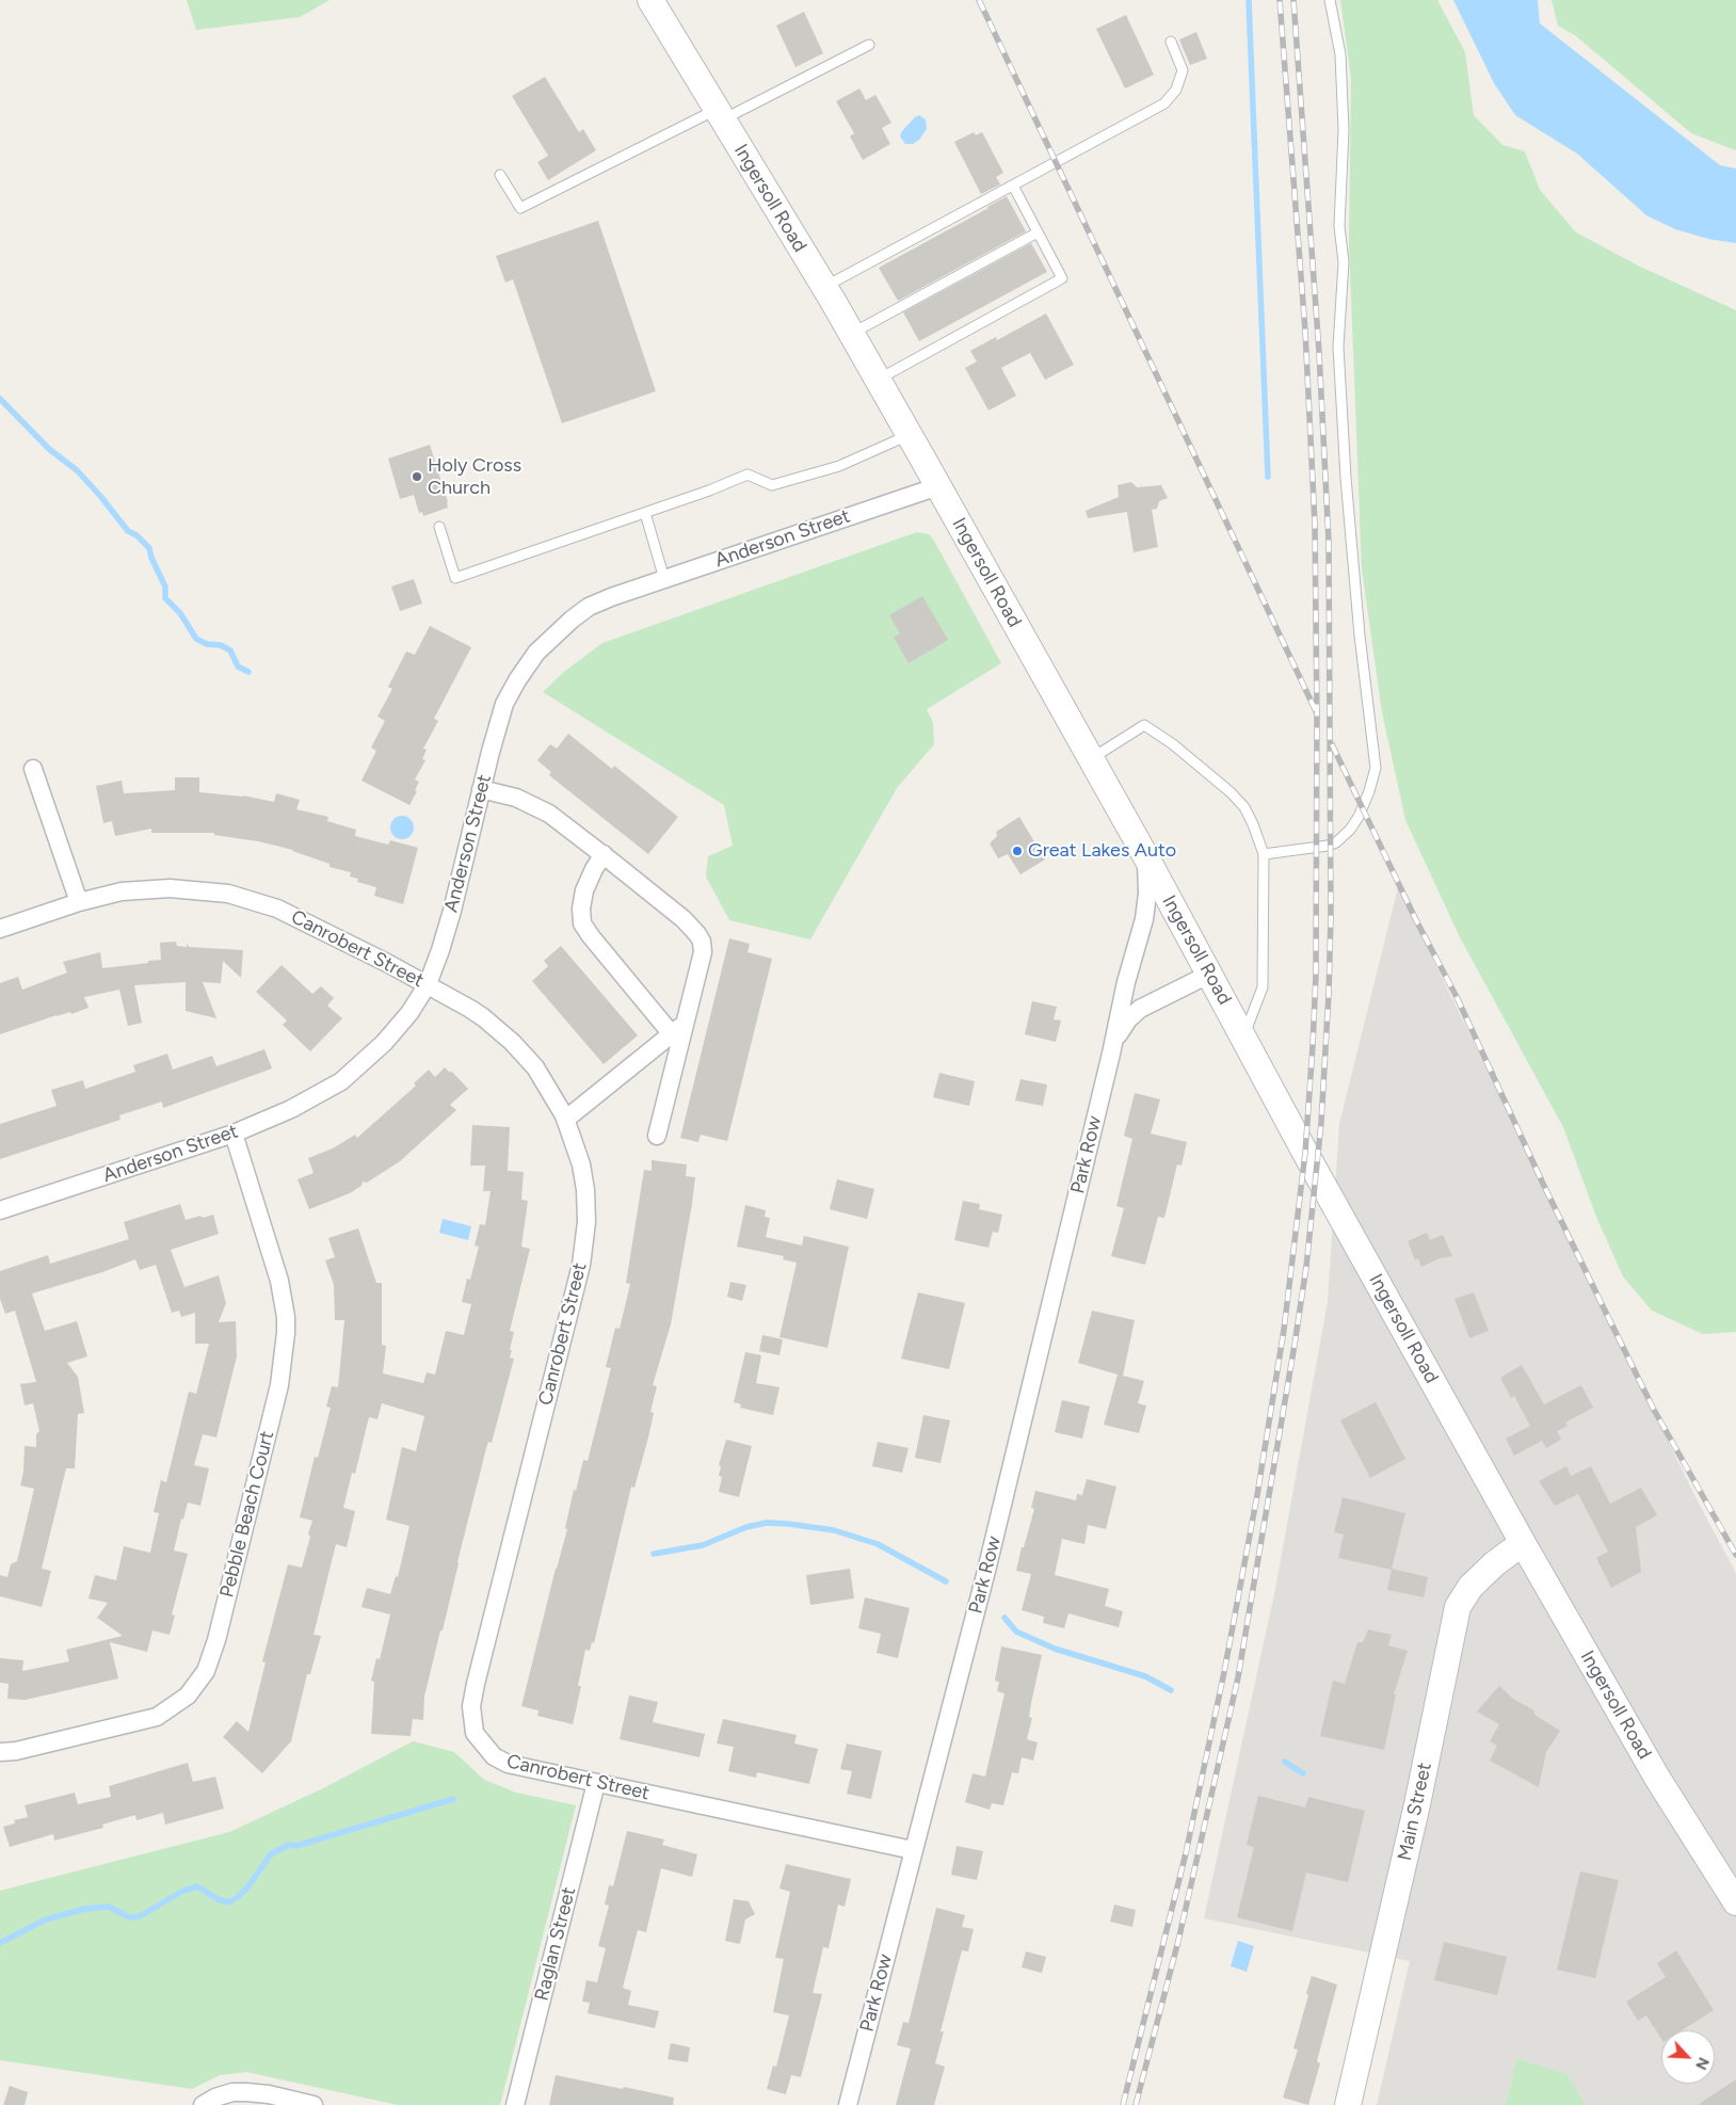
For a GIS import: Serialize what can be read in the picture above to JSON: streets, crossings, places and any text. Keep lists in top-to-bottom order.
{
  "streets": {
    "main road": ["Ingersoll Road", "Main Street"],
    "street": [
      "Anderson Street",
      "Canrobert Street",
      "Park Row",
      "Pebble Beach Court",
      "Raglan Street"
    ]
  },
  "crossings": [
    ["Ingersoll Road", "Anderson Street"],
    ["Ingersoll Road", "Park Row"],
    ["Ingersoll Road", "Main Street"],
    ["Anderson Street", "Canrobert Street"],
    ["Anderson Street", "Pebble Beach Court"],
    ["Canrobert Street", "Park Row"],
    ["Canrobert Street", "Raglan Street"]
  ],
  "places": ["Holy Cross Church", "Great Lakes Auto"],
  "north": "bottom right"
}
